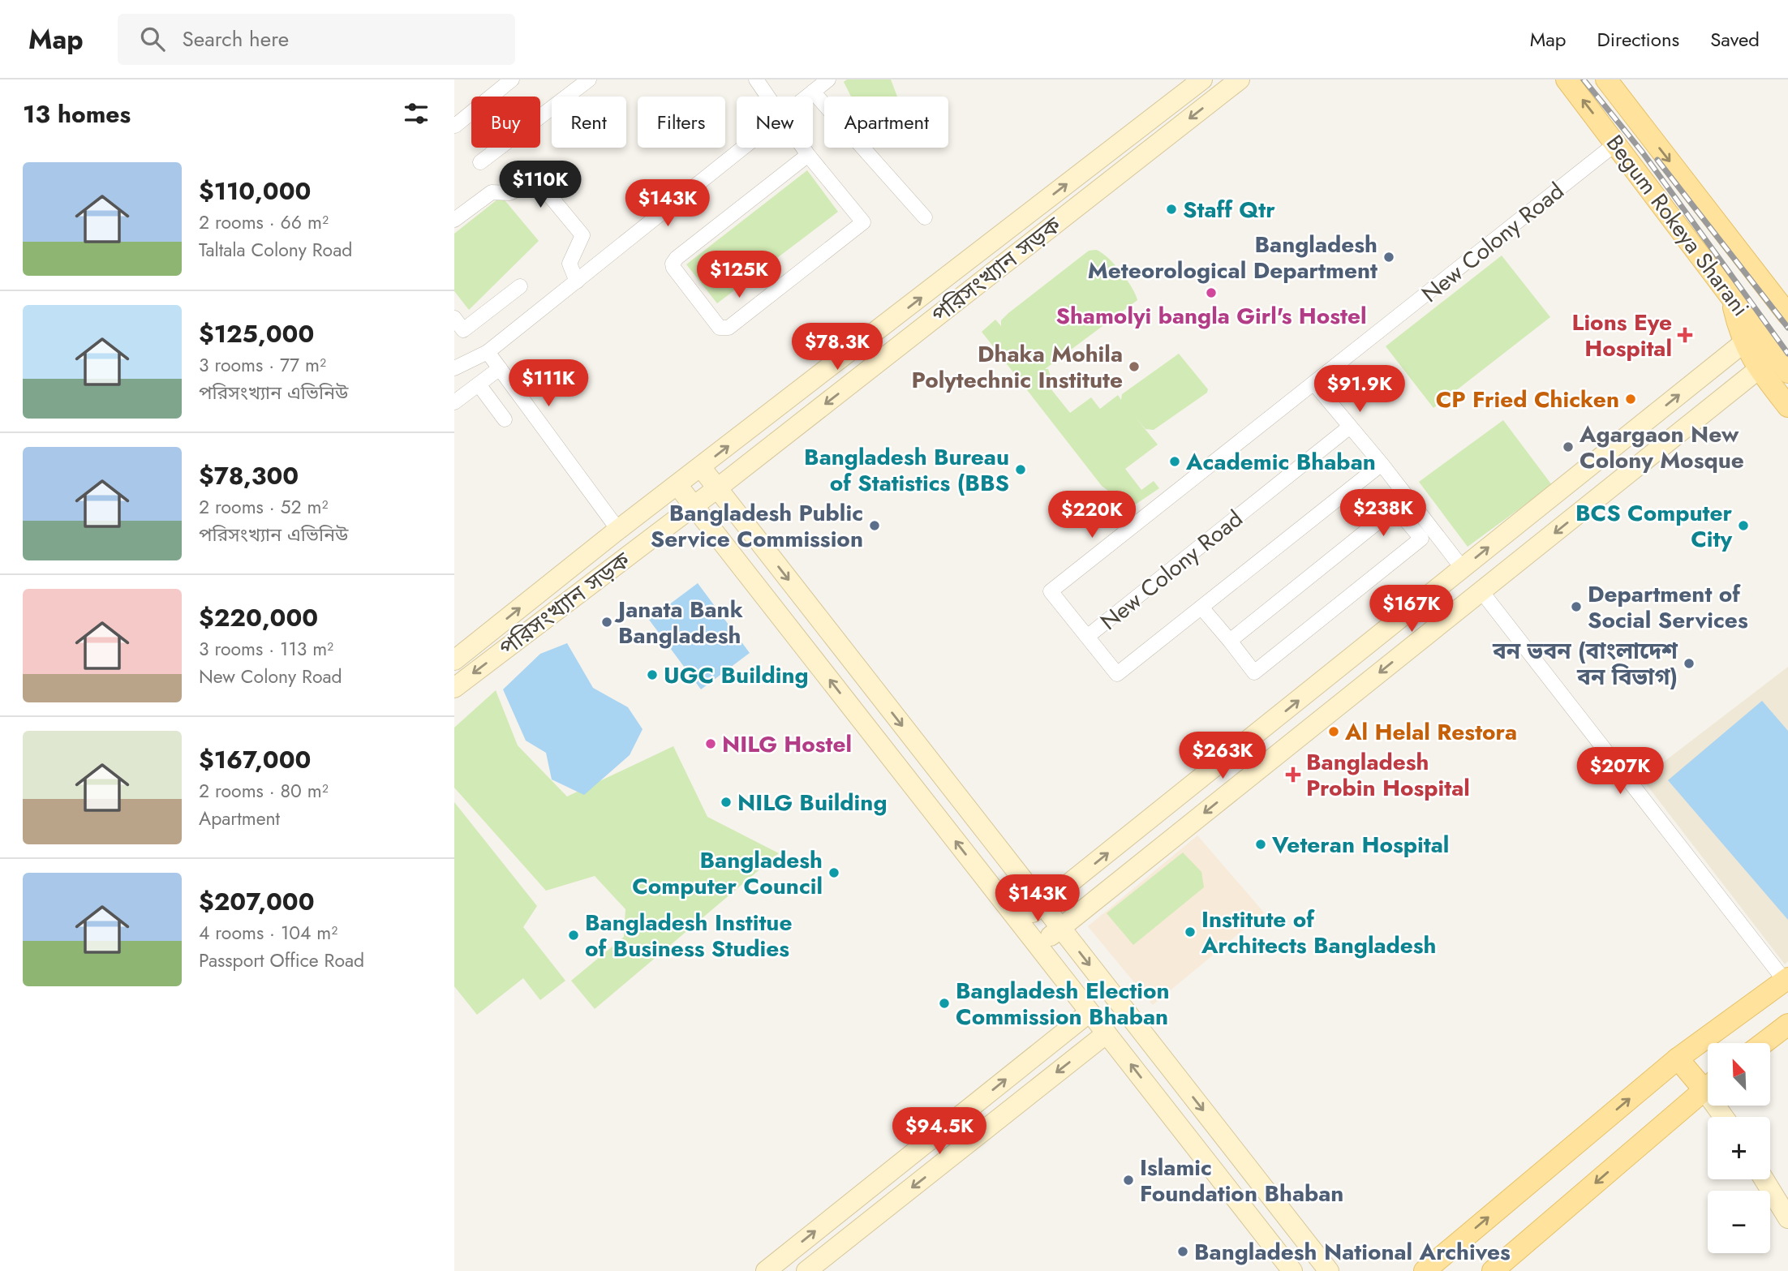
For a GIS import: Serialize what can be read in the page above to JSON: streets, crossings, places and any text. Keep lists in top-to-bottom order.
{
  "streets": {
    "main road": ["Begum Rokeya Sharani"],
    "street": ["New Colony Road", "পরিসংখ্যান সড়ক"]
  },
  "crossings": [
    ["Begum Rokeya Sharani", "New Colony Road"]
  ],
  "places": {
    "other": [
      "Staff Qtr",
      "Bangladesh Meteorological Department",
      "Shamolyi bangla Girl's Hostel",
      "Dhaka Mohila Polytechnic Institute",
      "CP Fried Chicken",
      "Agargaon New Colony Mosque",
      "Academic Bhaban",
      "Bangladesh Bureau of Statistics (BBS",
      "Bangladesh Public Service Commission",
      "BCS Computer City",
      "Department of Social Services",
      "Janata Bank Bangladesh",
      "বন ভবন (বাংলাদেশ বন বিভাগ)",
      "UGC Building",
      "Al Helal Restora",
      "NILG Hostel",
      "NILG Building",
      "Veteran Hospital",
      "Bangladesh Computer Council",
      "Institute of Architects Bangladesh",
      "Bangladesh Institue of Business Studies",
      "Bangladesh Election Commission Bhaban",
      "Islamic Foundation Bhaban",
      "Bangladesh National Archives"
    ],
    "health": ["Lions Eye Hospital", "Bangladesh Probin Hospital"]
  },
  "north": "top left",
  "page": {
    "header": "Map",
    "search": "Search here",
    "nav": ["Map", "Directions", "Saved"],
    "heading": "13 homes",
    "chip": [
      "Buy",
      "Rent",
      "Filters",
      "New",
      "Apartment"
    ],
    "list": [
      {
        "name": "$110,000",
        "note": "2 rooms · 66 m² · Taltala Colony Road"
      },
      {
        "name": "$125,000",
        "note": "3 rooms · 77 m² · পরিসংখ্যান এভিনিউ"
      },
      {
        "name": "$78,300",
        "note": "2 rooms · 52 m² · পরিসংখ্যান এভিনিউ"
      },
      {
        "name": "$220,000",
        "note": "3 rooms · 113 m² · New Colony Road"
      },
      {
        "name": "$167,000",
        "note": "2 rooms · 80 m² · Apartment"
      },
      {
        "name": "$207,000",
        "note": "4 rooms · 104 m² · Passport Office Road"
      }
    ],
    "price": [
      "$110K",
      "$143K",
      "$125K",
      "$78.3K",
      "$111K",
      "$91.9K",
      "$238K",
      "$220K",
      "$167K",
      "$263K",
      "$207K",
      "$143K",
      "$94.5K"
    ],
    "map_buttons": ["+", "−"]
  }
}
